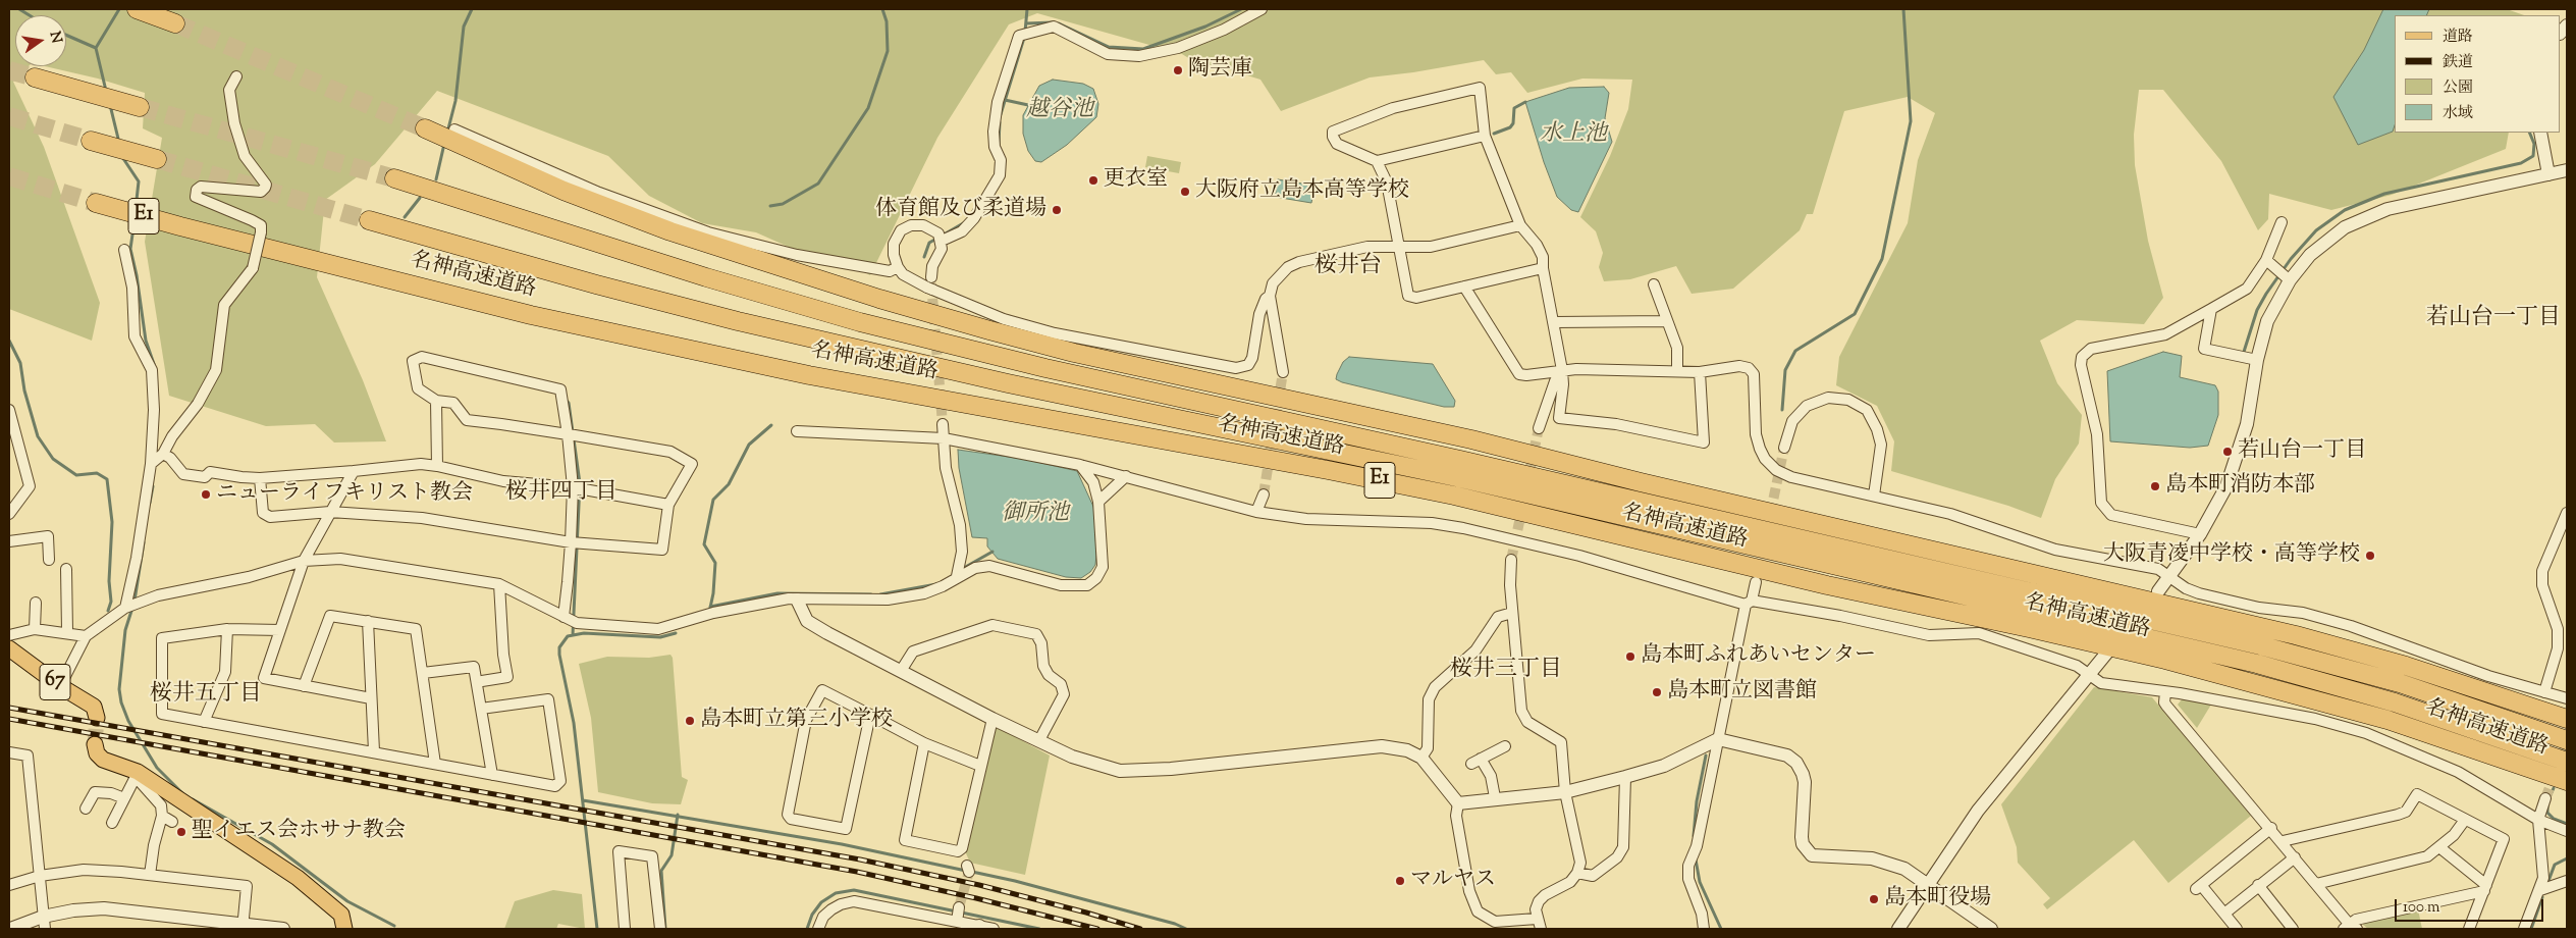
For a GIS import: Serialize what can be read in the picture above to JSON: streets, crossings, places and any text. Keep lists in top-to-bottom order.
{
  "streets": {
    "highway": ["E1", "名神高速道路"],
    "main road": ["67"]
  },
  "districts": [
    "桜井台",
    "若山台一丁目",
    "桜井四丁目",
    "桜井三丁目",
    "桜井五丁目"
  ],
  "water": ["越谷池", "水上池", "御所池"],
  "places": [
    "陶芸庫",
    "更衣室",
    "大阪府立島本高等学校",
    "体育館及び柔道場",
    "若山台一丁目",
    "島本町消防本部",
    "ニューライフキリスト教会",
    "大阪青凌中学校・高等学校",
    "島本町ふれあいセンター",
    "島本町立図書館",
    "島本町立第三小学校",
    "聖イエス会ホサナ教会",
    "マルヤス",
    "島本町役場"
  ],
  "legend": [
    "道路",
    "鉄道",
    "公園",
    "水域"
  ],
  "scale_bar": "100 m",
  "north": "right"
}
